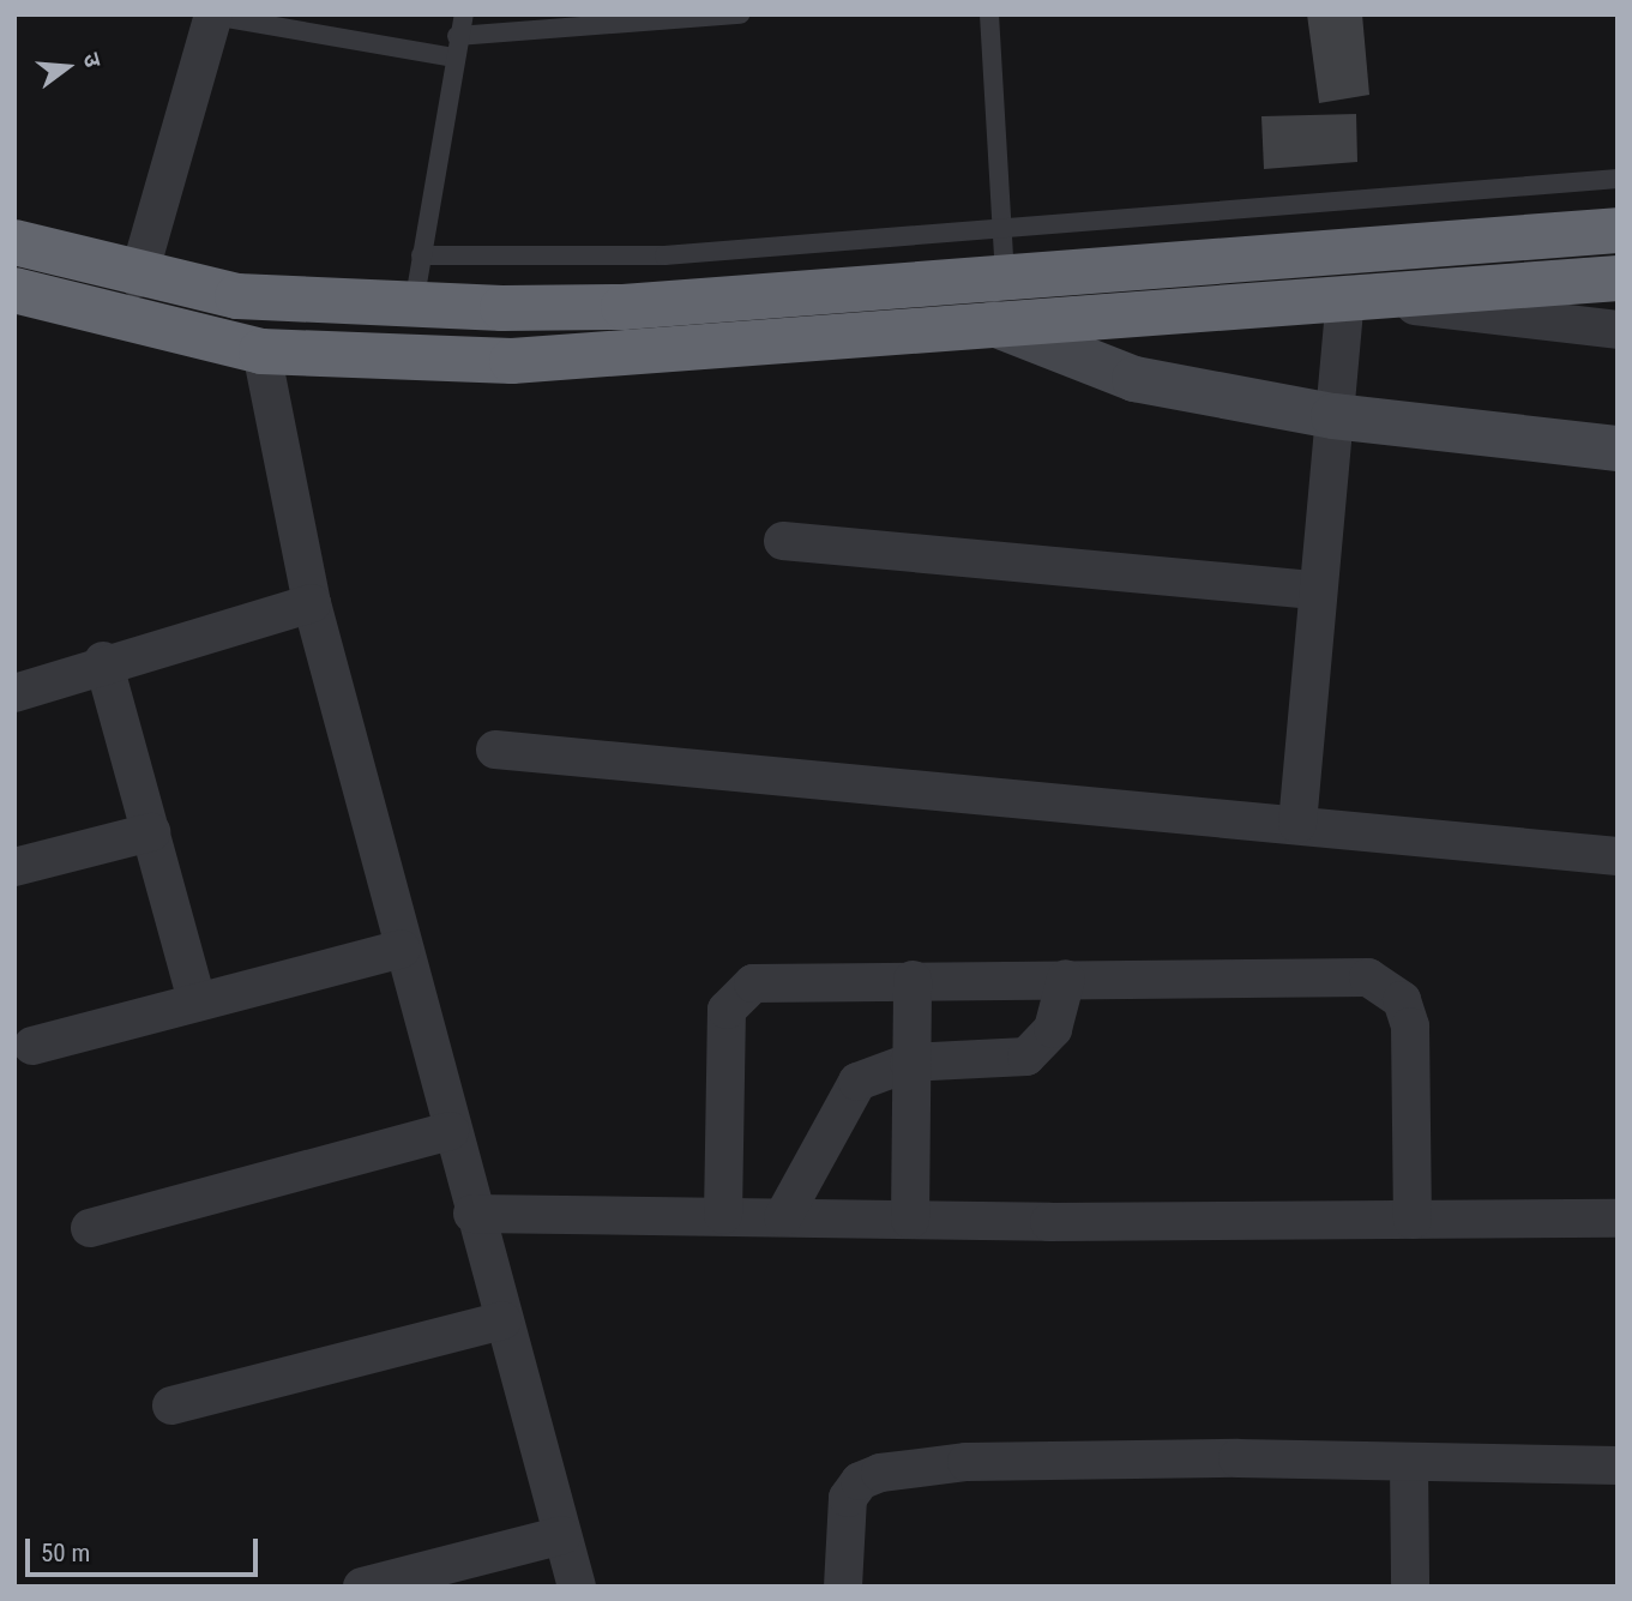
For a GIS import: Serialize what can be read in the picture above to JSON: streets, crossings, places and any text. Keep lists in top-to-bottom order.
{
  "scale_bar": "50 m",
  "north": "right"
}
